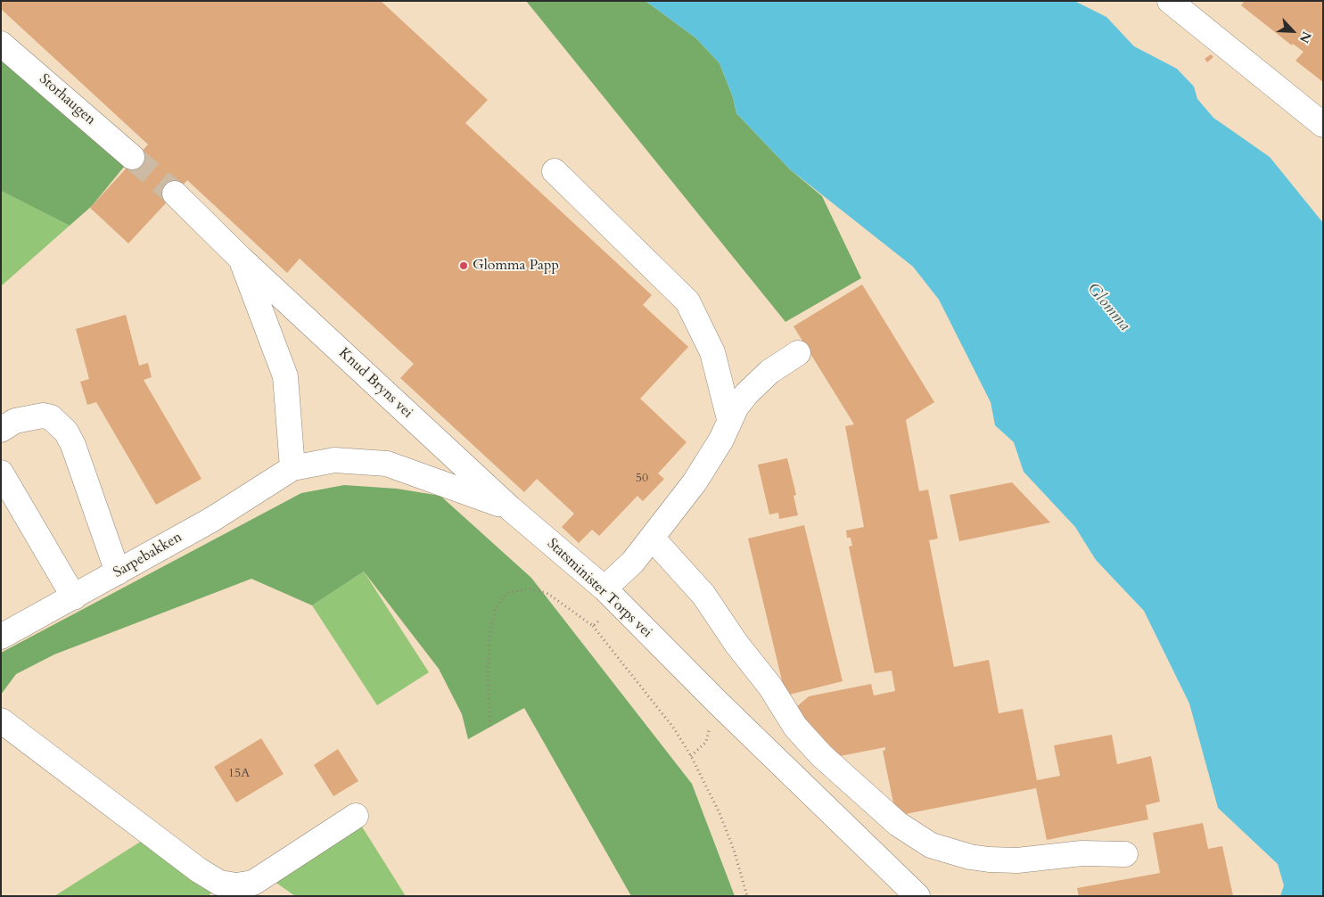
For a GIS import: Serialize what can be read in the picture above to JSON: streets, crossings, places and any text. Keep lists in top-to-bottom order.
{
  "streets": {
    "street": [
      "Storhaugen",
      "Knud Bryns vei",
      "Sarpebakken",
      "Statsminister Torps vei"
    ]
  },
  "crossings": [
    ["Knud Bryns vei", "Sarpebakken"],
    ["Knud Bryns vei", "Statsminister Torps vei"],
    ["Sarpebakken", "Statsminister Torps vei"]
  ],
  "water": ["Glomma"],
  "places": ["Glomma Papp"],
  "house_numbers": ["50", "15A"],
  "north": "bottom right"
}
